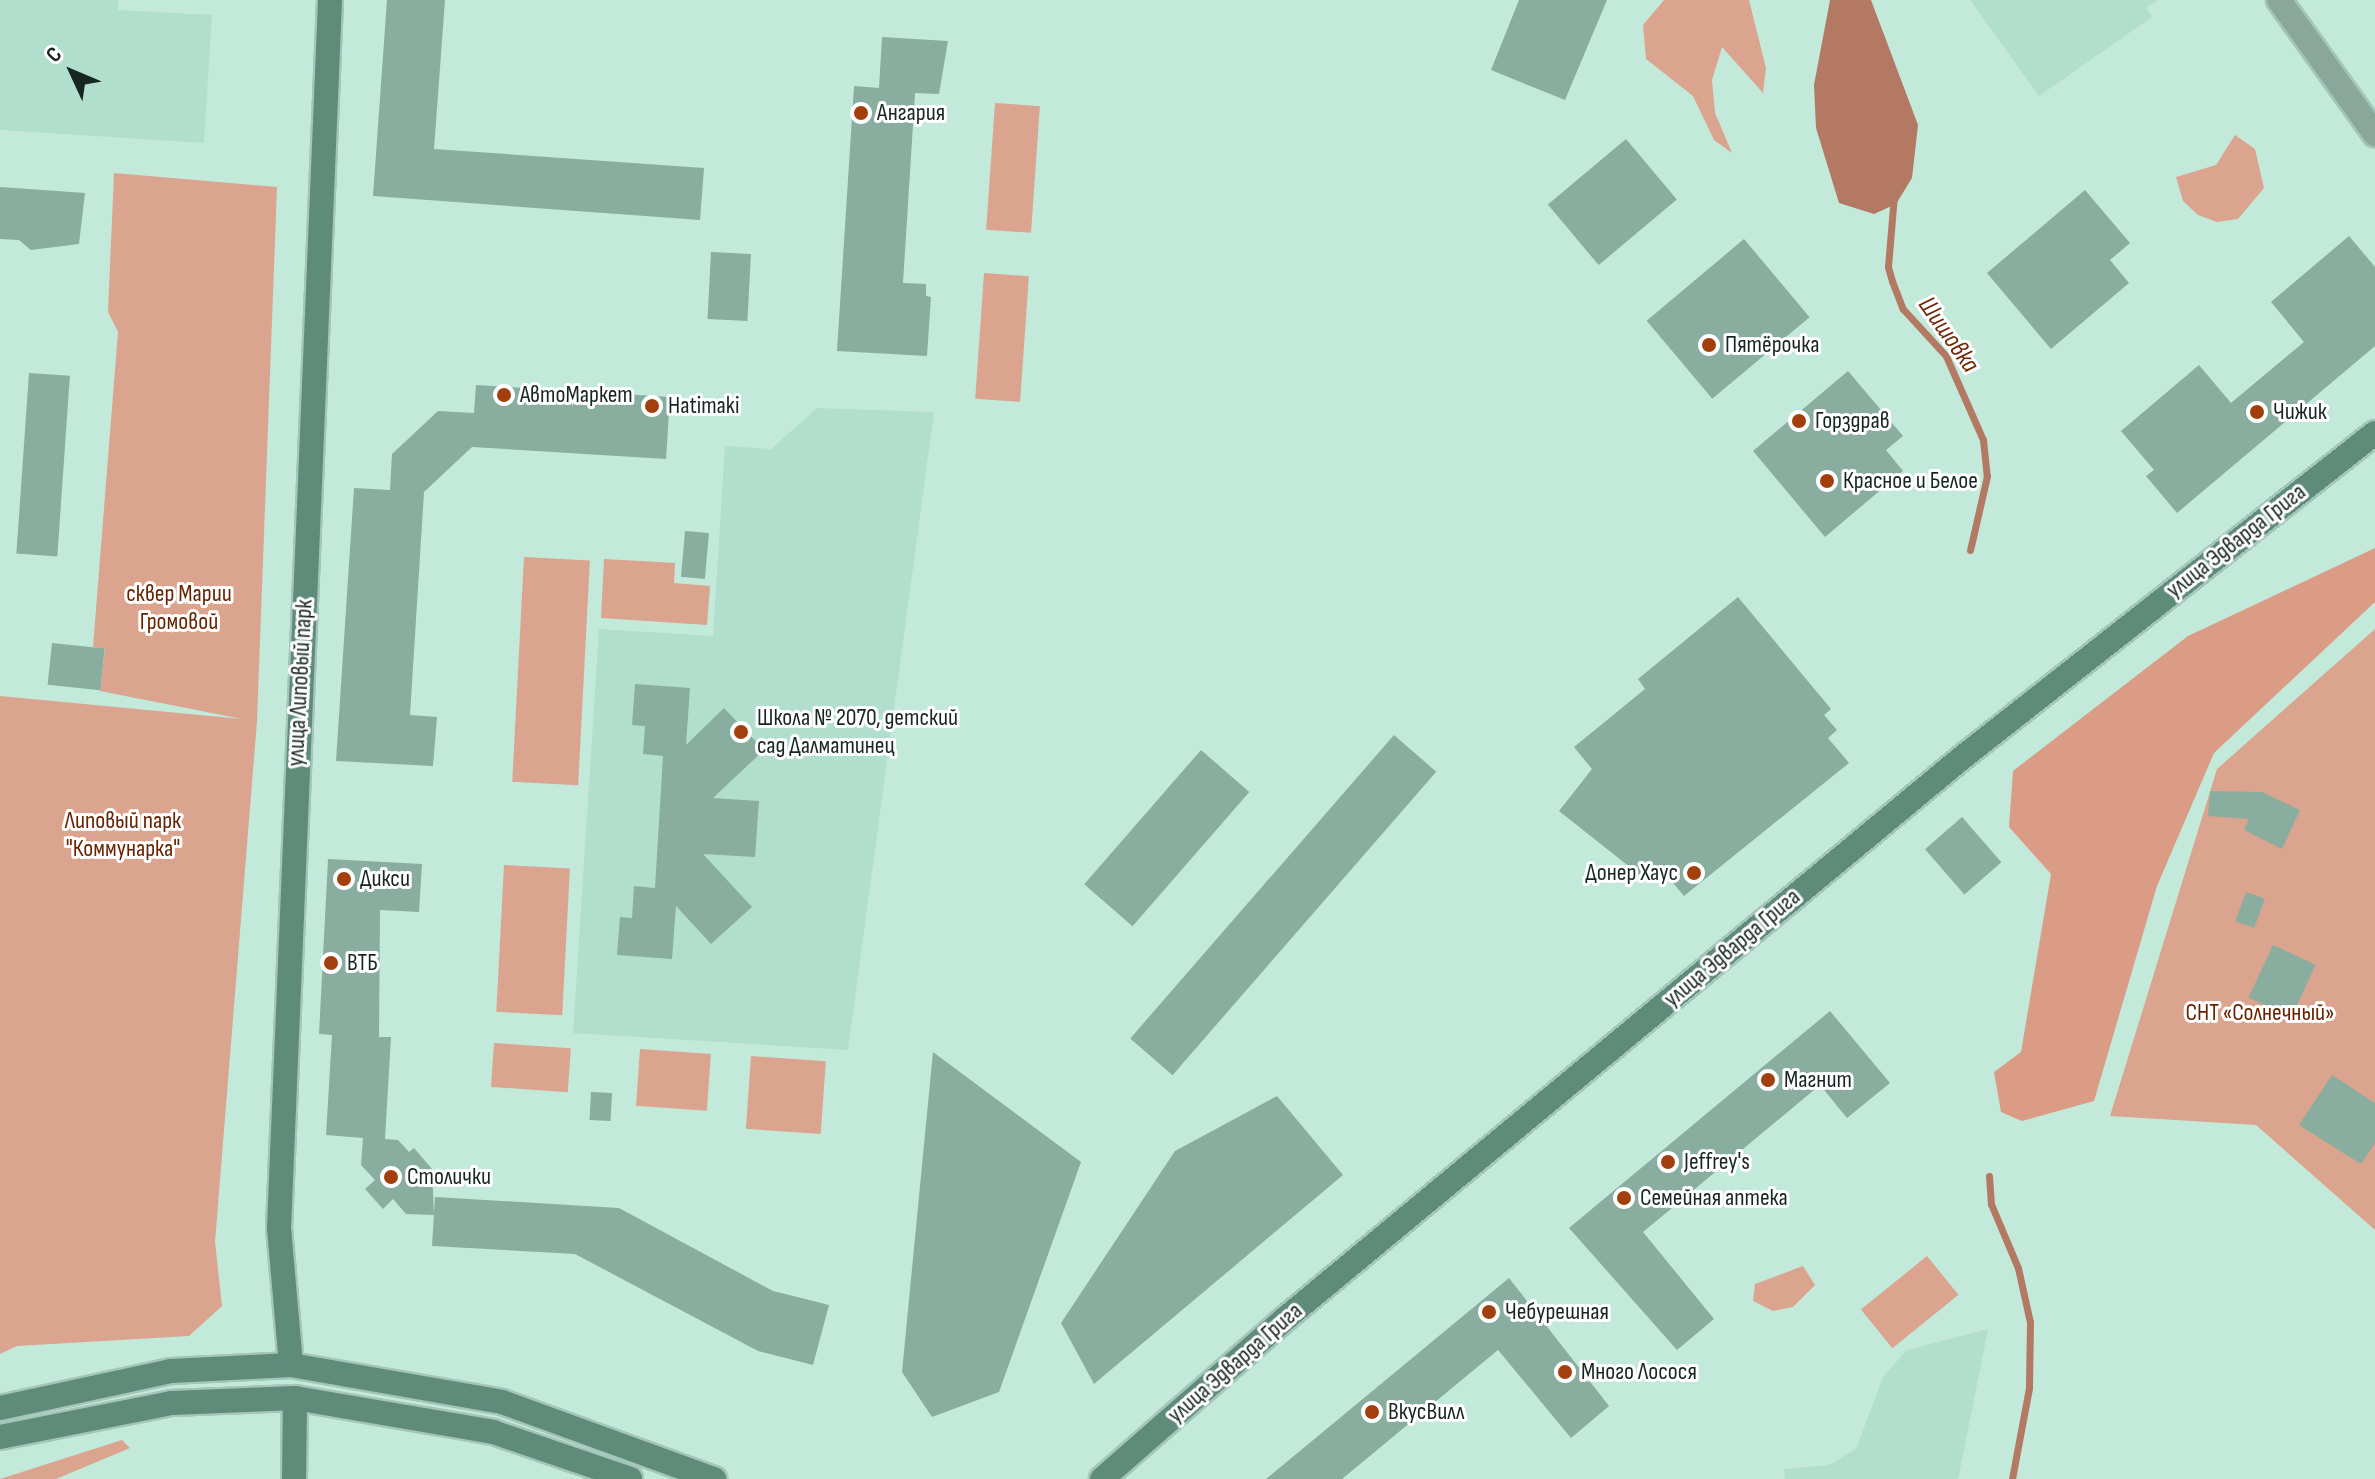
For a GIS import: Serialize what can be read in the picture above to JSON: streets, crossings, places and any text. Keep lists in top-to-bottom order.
{
  "streets": {
    "street": ["улица Эдварда Грига", "улица Липовый парк"]
  },
  "water": ["Шишовка"],
  "parks": ["сквер Марии Громовой", "Липовый парк \"Коммунарка\"", "СНТ «Солнечный»"],
  "places": [
    "Ангария",
    "Пятёрочка",
    "АвтоМаркет",
    "Hatimaki",
    "Чижик",
    "Горздрав",
    "Красное и Белое",
    "Школа № 2070, детский сад Далматинец",
    "Донер Хаус",
    "Дикси",
    "ВТБ",
    "Магнит",
    "Jeffrey's",
    "Столички",
    "Семейная аптека",
    "Чебурешная",
    "Много Лосося",
    "ВкусВилл"
  ],
  "north": "top left"
}
